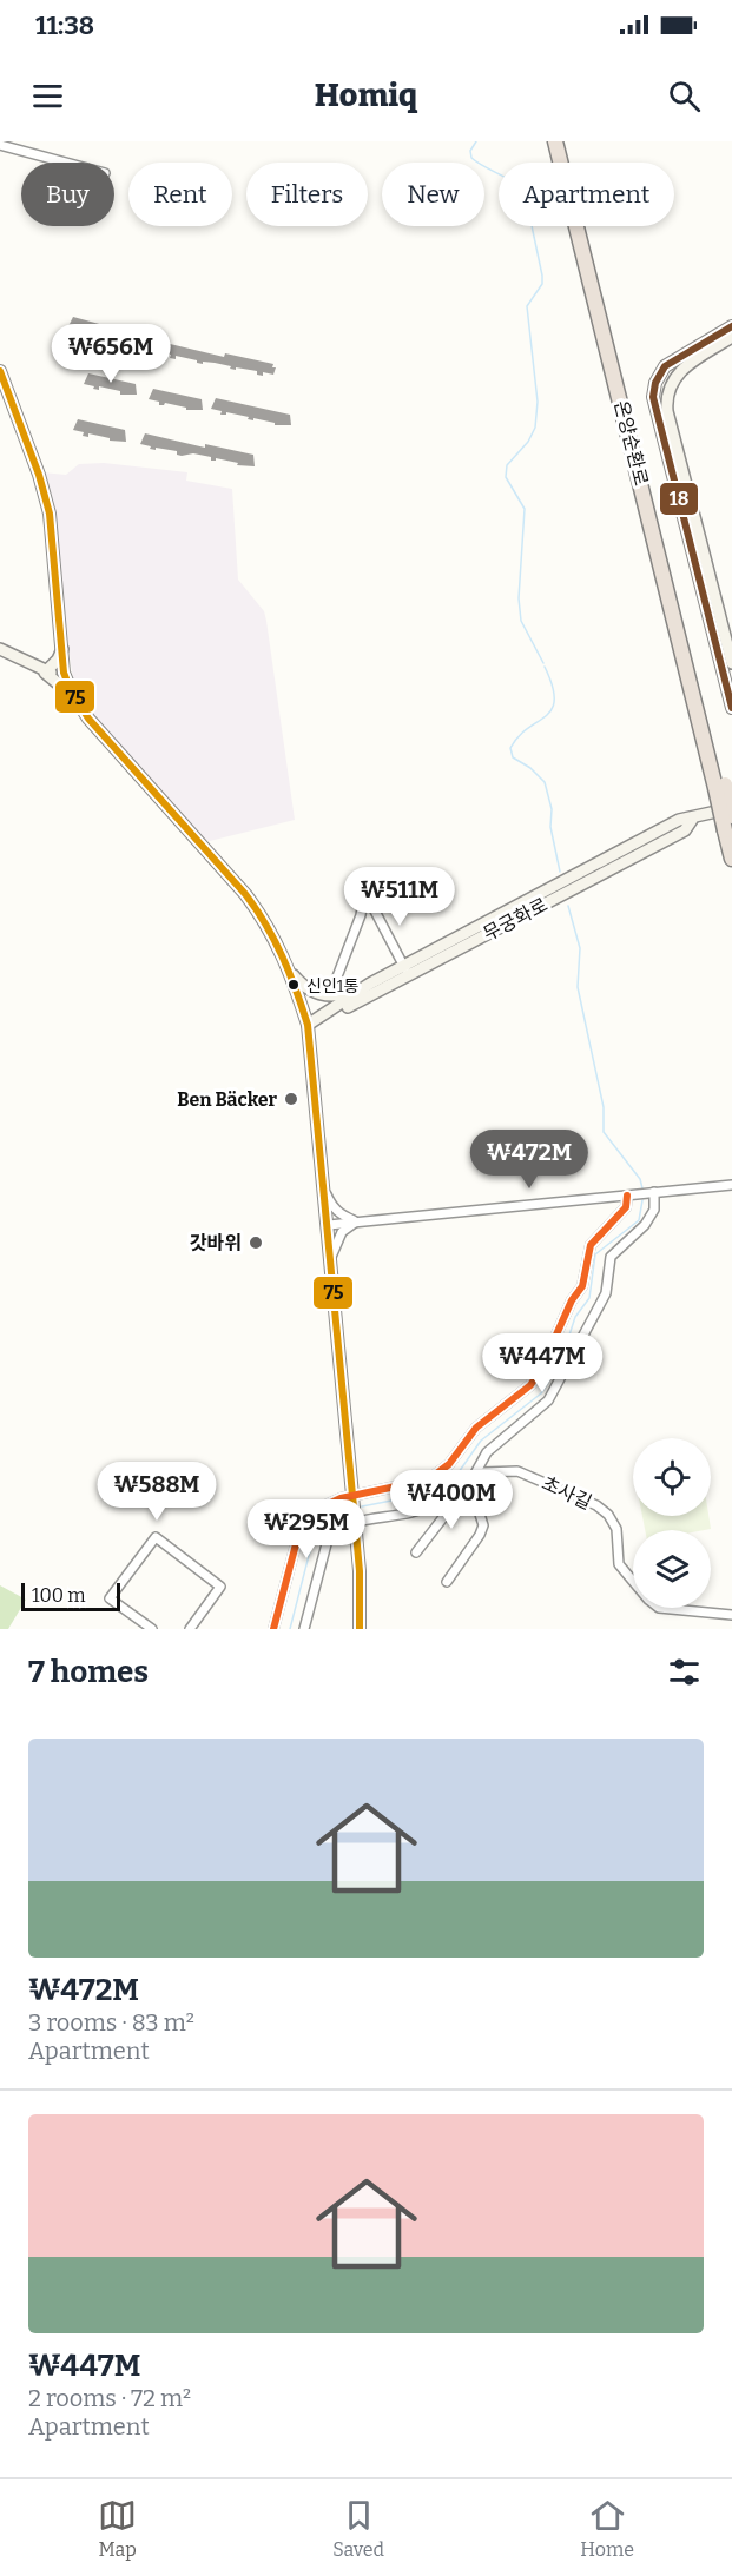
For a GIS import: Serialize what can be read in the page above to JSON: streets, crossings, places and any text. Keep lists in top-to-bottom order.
{
  "streets": {
    "highway": ["온양순환로"],
    "main road": ["무궁화로"],
    "street": ["초사길"]
  },
  "places": ["신인1통", "Ben Bäcker", "갓바위"],
  "lines": ["transit line 18", "transit line 75"],
  "scale_bar": "100 m",
  "page": {
    "status": "11:38",
    "header": "Homiq",
    "chip": [
      "Buy",
      "Rent",
      "Filters",
      "New",
      "Apartment"
    ],
    "price": [
      "₩656M",
      "₩511M",
      "₩472M",
      "₩447M",
      "₩588M",
      "₩400M",
      "₩295M"
    ],
    "scale": "100 m",
    "heading": "7 homes",
    "list": [
      {
        "name": "₩472M",
        "note": "3 rooms · 83 m² · Apartment"
      },
      {
        "name": "₩447M",
        "note": "2 rooms · 72 m² · Apartment"
      }
    ],
    "tabs": ["Map", "Saved", "Home"]
  }
}
